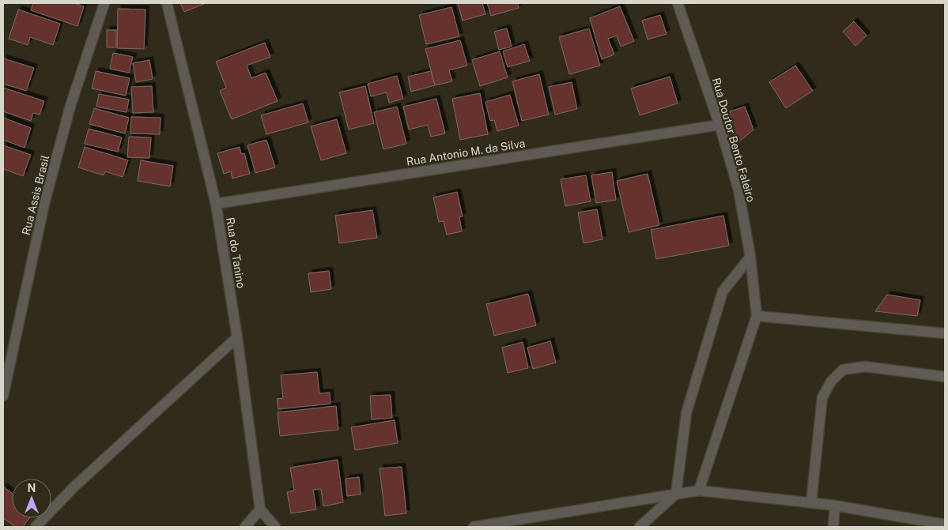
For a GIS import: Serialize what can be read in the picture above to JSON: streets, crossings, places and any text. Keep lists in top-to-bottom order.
{
  "streets": {
    "street": [
      "Rua Doutor Bento Faleiro",
      "Rua Antonio M. da Silva",
      "Rua Assis Brasil",
      "Rua do Tanino"
    ]
  },
  "crossings": [
    ["Rua Doutor Bento Faleiro", "Rua Antonio M. da Silva"],
    ["Rua Antonio M. da Silva", "Rua do Tanino"]
  ],
  "north": "top"
}
